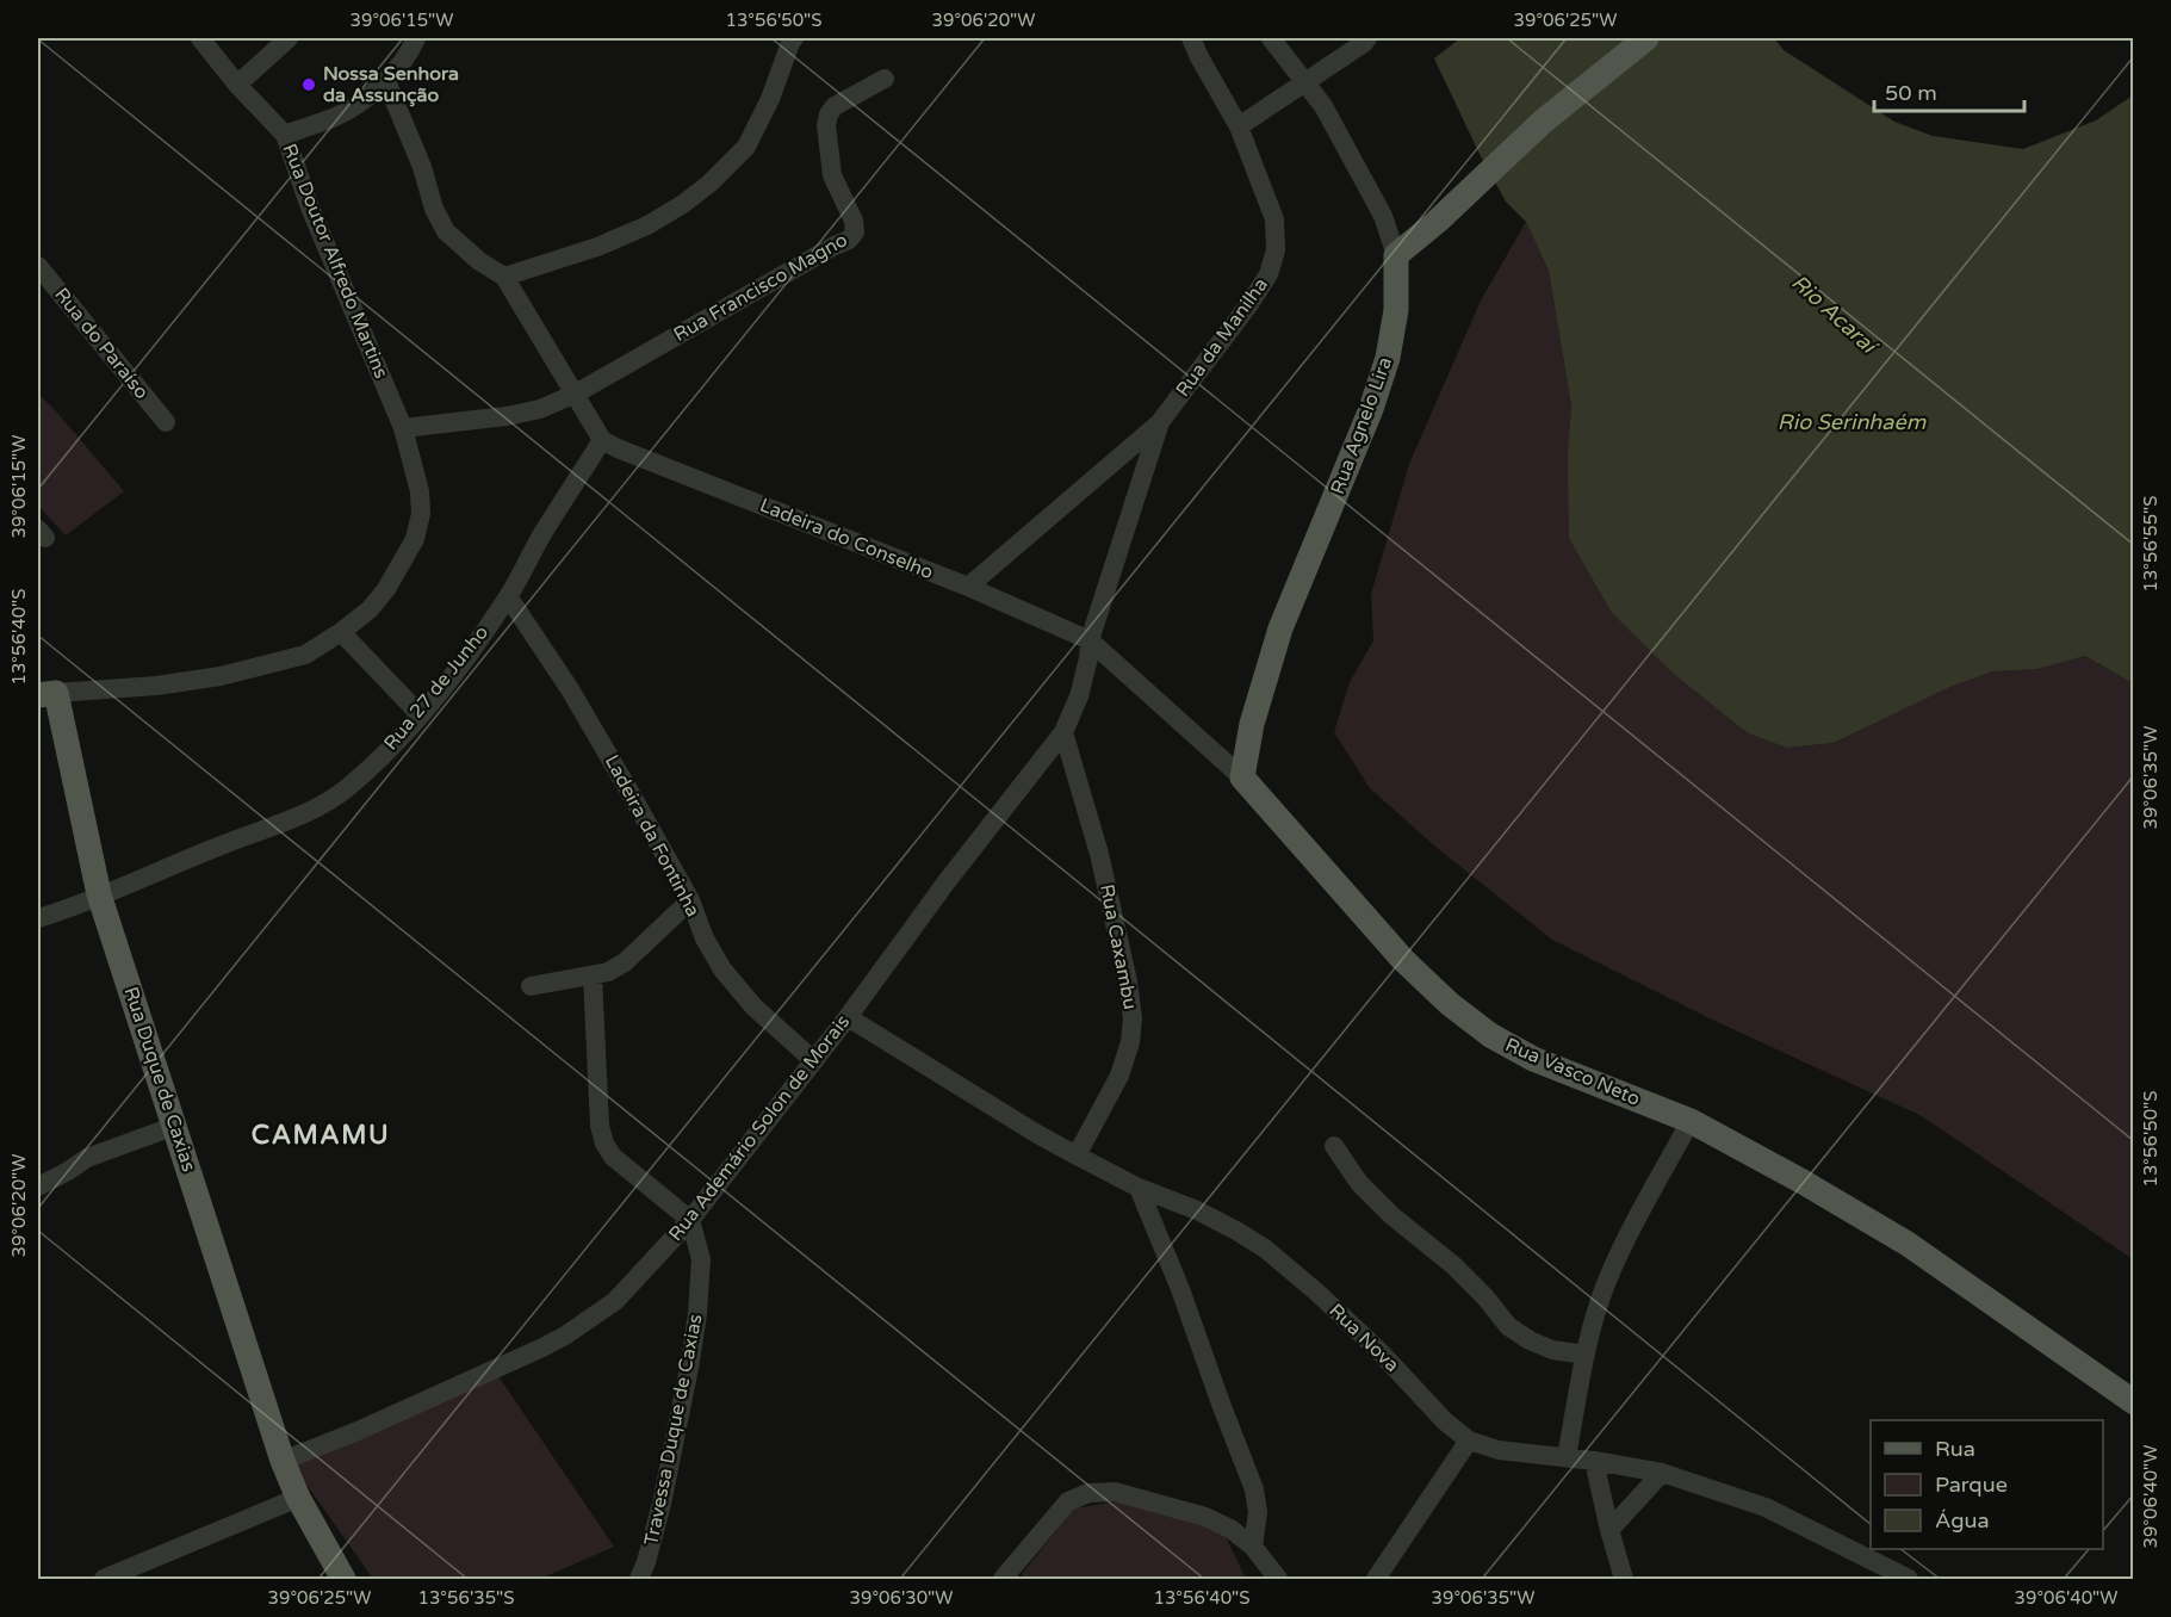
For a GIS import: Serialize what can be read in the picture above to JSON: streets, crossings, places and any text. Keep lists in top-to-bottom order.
{
  "streets": {
    "main road": ["Rua Agnelo Lira", "Rua Vasco Neto", "Rua Duque de Caxias"],
    "street": [
      "Rua Doutor Alfredo Martins",
      "Rua Francisco Magno",
      "Rua da Manilha",
      "Rua do Paraíso",
      "Ladeira do Conselho",
      "Rua 27 de Junho",
      "Ladeira da Fontinha",
      "Rua Caxambu",
      "Rua Ademário Solon de Morais",
      "Rua Nova",
      "Travessa Duque de Caxias"
    ]
  },
  "crossings": [
    ["Rua Doutor Alfredo Martins", "Rua Duque de Caxias"],
    ["Rua da Manilha", "Ladeira do Conselho"],
    ["Rua da Manilha", "Rua Vasco Neto"],
    ["Rua da Manilha", "Rua Ademário Solon de Morais"],
    ["Rua Agnelo Lira", "Rua Vasco Neto"],
    ["Ladeira do Conselho", "Rua 27 de Junho"],
    ["Ladeira do Conselho", "Rua Vasco Neto"],
    ["Ladeira do Conselho", "Rua Ademário Solon de Morais"],
    ["Rua 27 de Junho", "Ladeira da Fontinha"],
    ["Rua 27 de Junho", "Rua Duque de Caxias"],
    ["Ladeira da Fontinha", "Rua Ademário Solon de Morais"],
    ["Rua Caxambu", "Rua Ademário Solon de Morais"],
    ["Rua Caxambu", "Rua Nova"],
    ["Rua Vasco Neto", "Rua Ademário Solon de Morais"],
    ["Rua Duque de Caxias", "Rua Ademário Solon de Morais"],
    ["Rua Ademário Solon de Morais", "Rua Nova"],
    ["Rua Ademário Solon de Morais", "Travessa Duque de Caxias"]
  ],
  "districts": ["CAMAMU"],
  "water": ["Rio Acaraí", "Rio Serinhaém"],
  "places": ["Nossa Senhora da Assunção"],
  "legend": ["Rua", "Parque", "Água"],
  "scale_bar": "50 m",
  "coordinates": [
    "39°06'15\"W",
    "13°56'50\"S",
    "39°06'20\"W",
    "39°06'25\"W",
    "13°56'55\"S",
    "13°56'40\"S",
    "39°06'35\"W",
    "39°06'40\"W",
    "13°56'35\"S",
    "39°06'30\"W"
  ]
}
